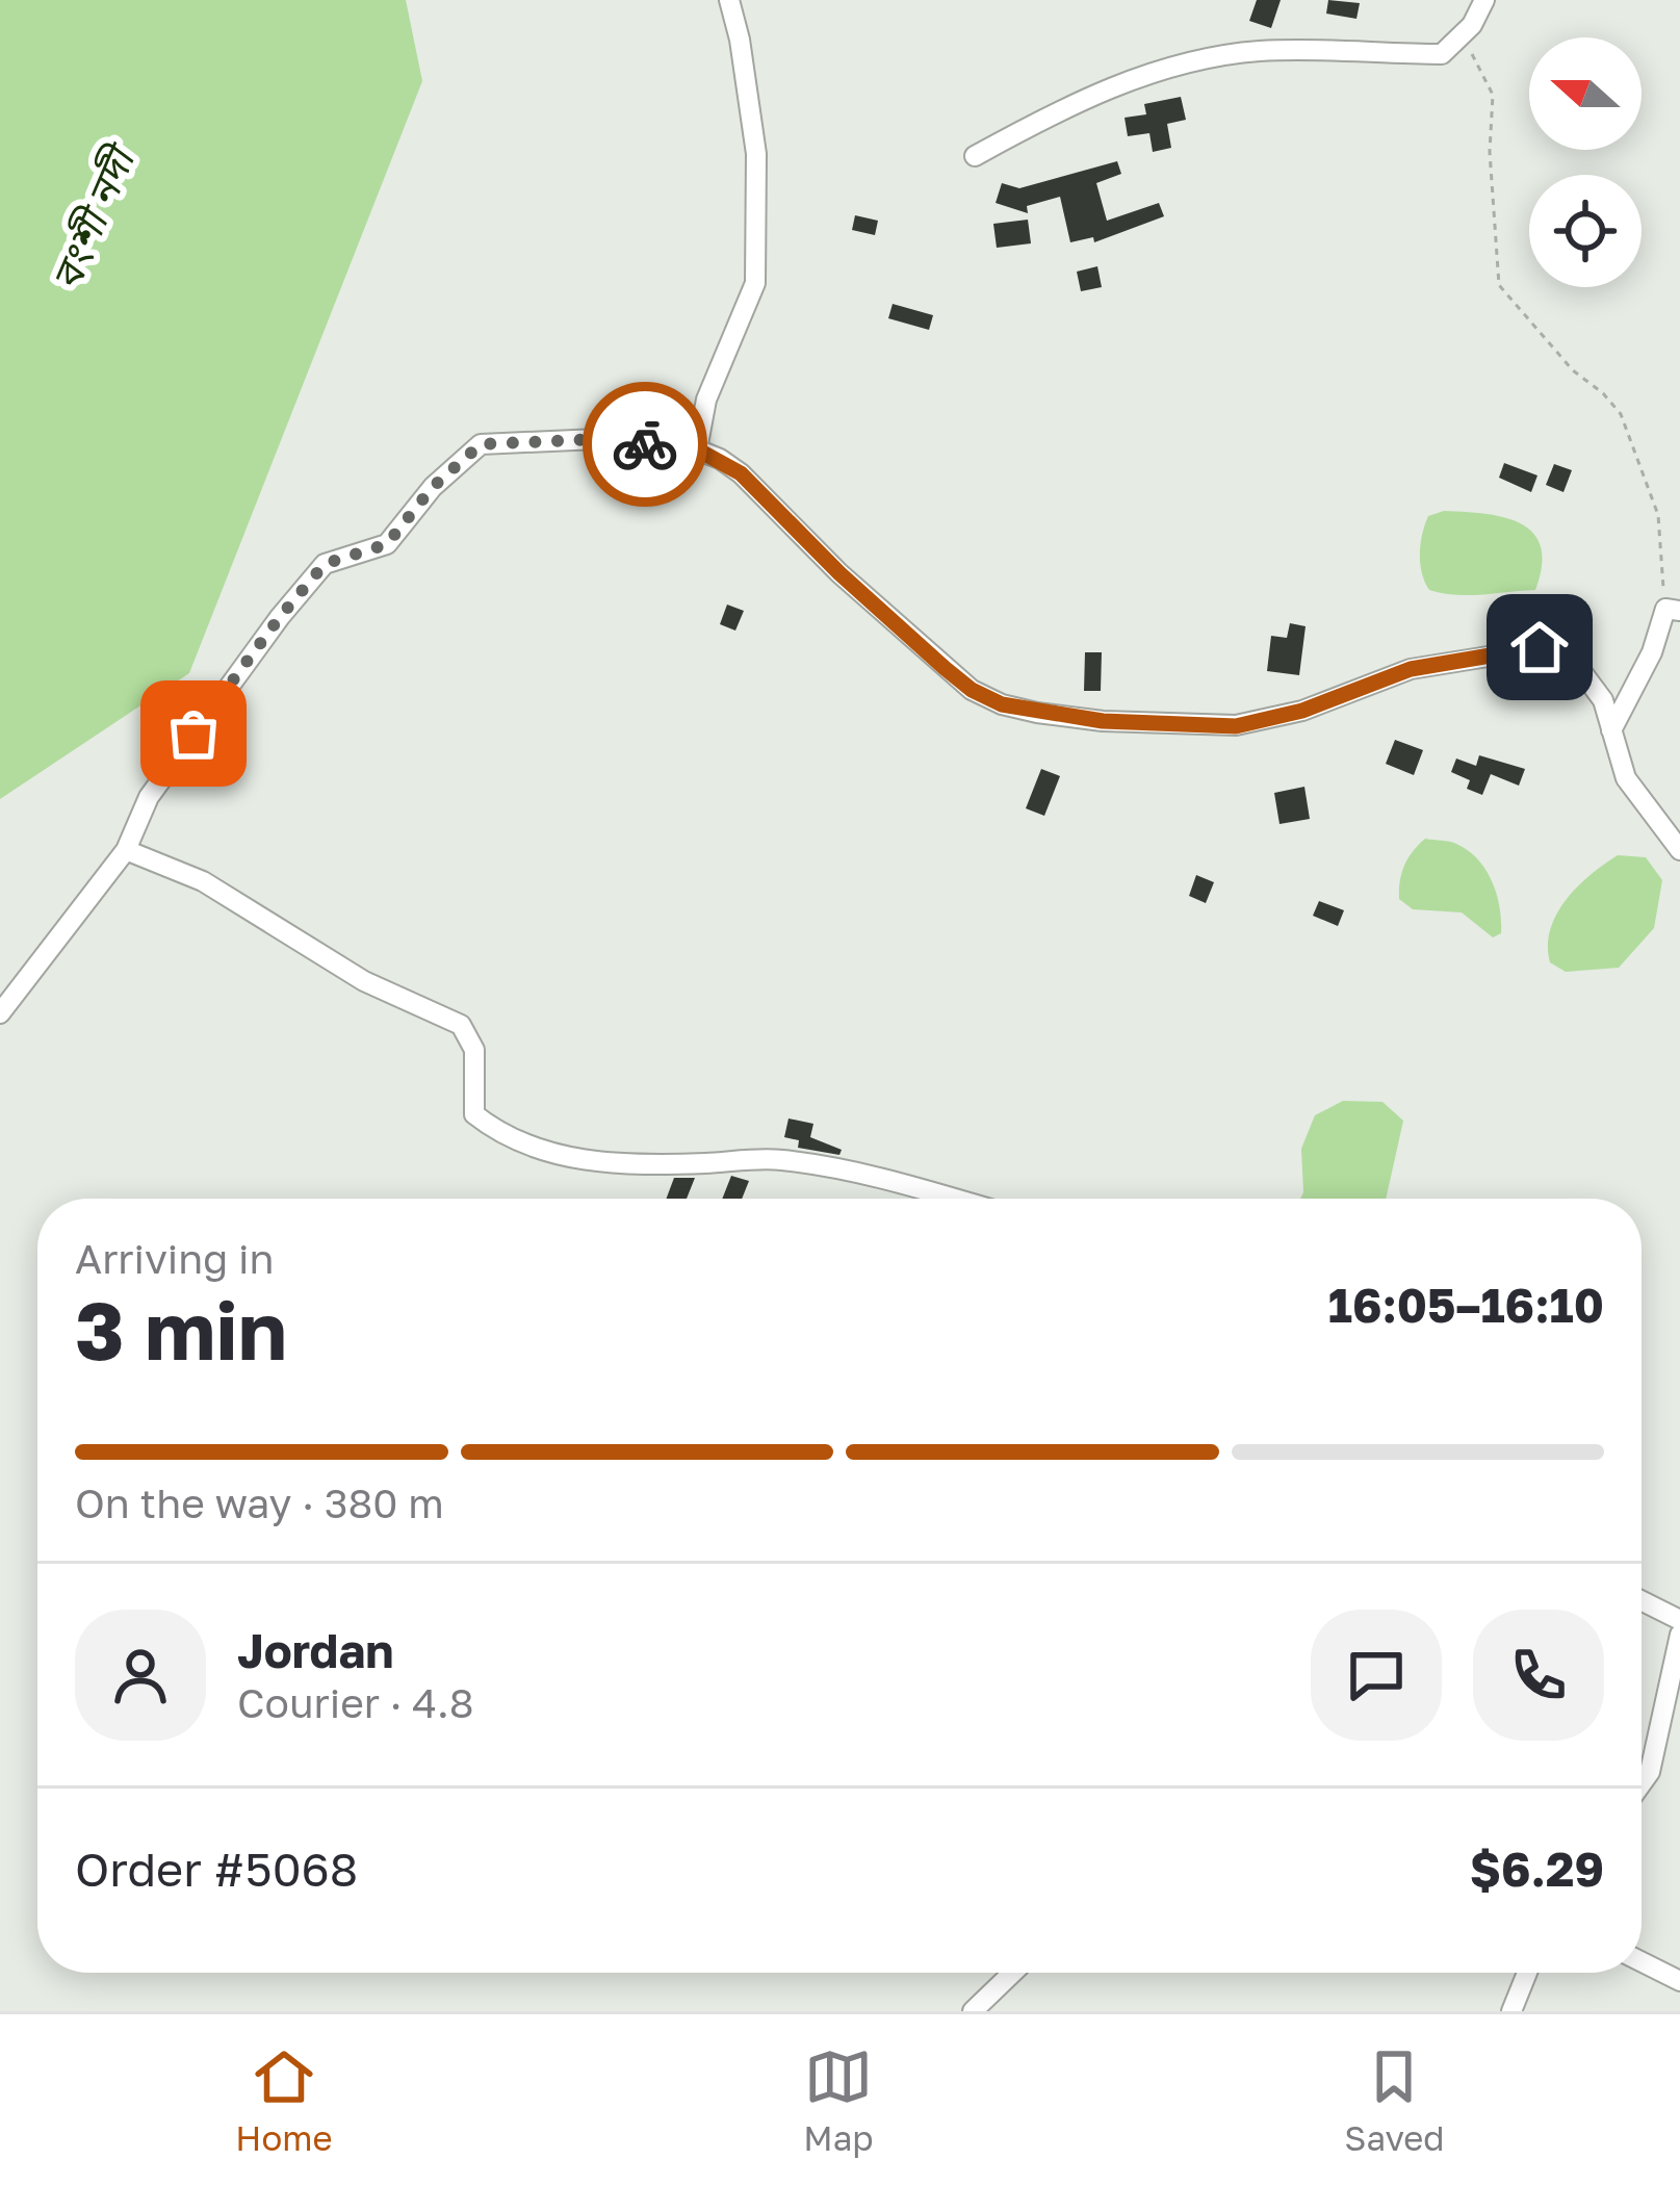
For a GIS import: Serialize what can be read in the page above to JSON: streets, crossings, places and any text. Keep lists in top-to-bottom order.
{
  "water": ["বংশী নদী"],
  "north": "left",
  "page": {
    "heading": ["3 min", "Arriving in", "16:05–16:10"],
    "panel": [
      "Jordan",
      "Courier · 4.8",
      "Order #5068",
      "$6.29"
    ],
    "bar": "On the way · 380 m",
    "tabs": ["Home", "Map", "Saved"]
  }
}
